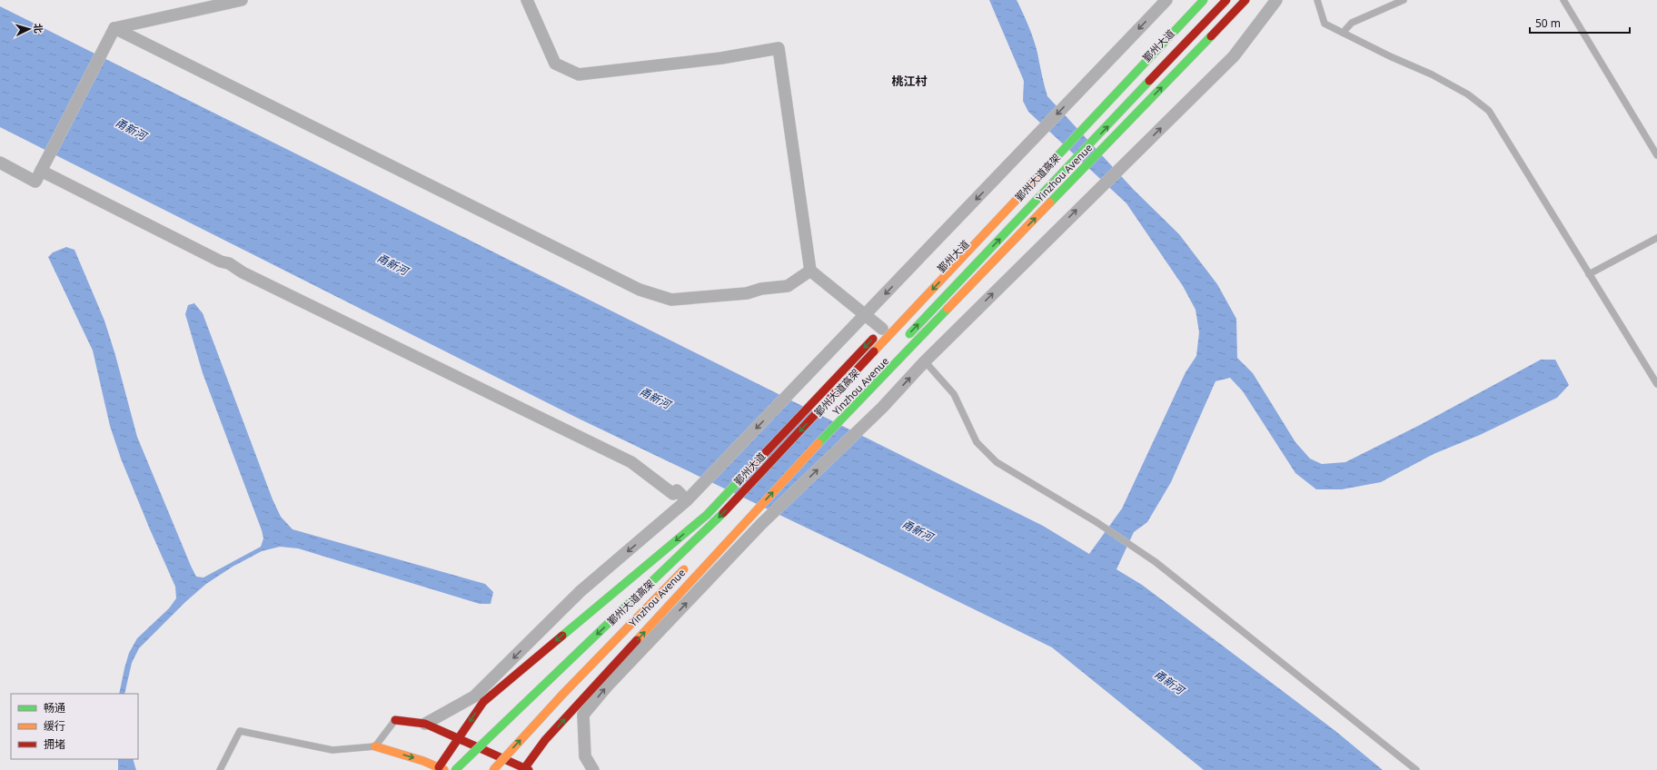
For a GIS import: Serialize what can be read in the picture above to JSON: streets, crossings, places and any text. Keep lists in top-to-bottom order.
{
  "streets": {
    "main road": ["鄞州大道", "Yinzhou Avenue", "鄞州大道高架"]
  },
  "crossings": [
    ["鄞州大道", "鄞州大道高架"]
  ],
  "one_way": ["鄞州大道", "Yinzhou Avenue", "鄞州大道高架"],
  "districts": ["桃江村"],
  "water": ["甬新河"],
  "legend": ["畅通", "缓行", "拥堵"],
  "scale_bar": "50 m",
  "north": "right"
}
